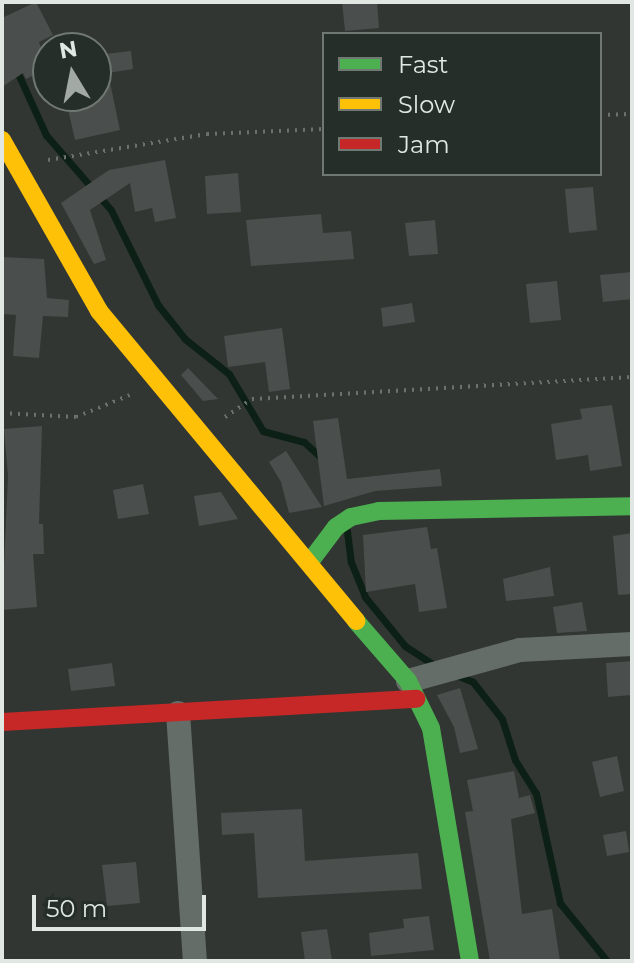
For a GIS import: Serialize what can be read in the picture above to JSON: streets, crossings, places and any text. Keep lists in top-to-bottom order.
{
  "legend": ["Fast", "Slow", "Jam"],
  "scale_bar": "50 m",
  "north": "top"
}
